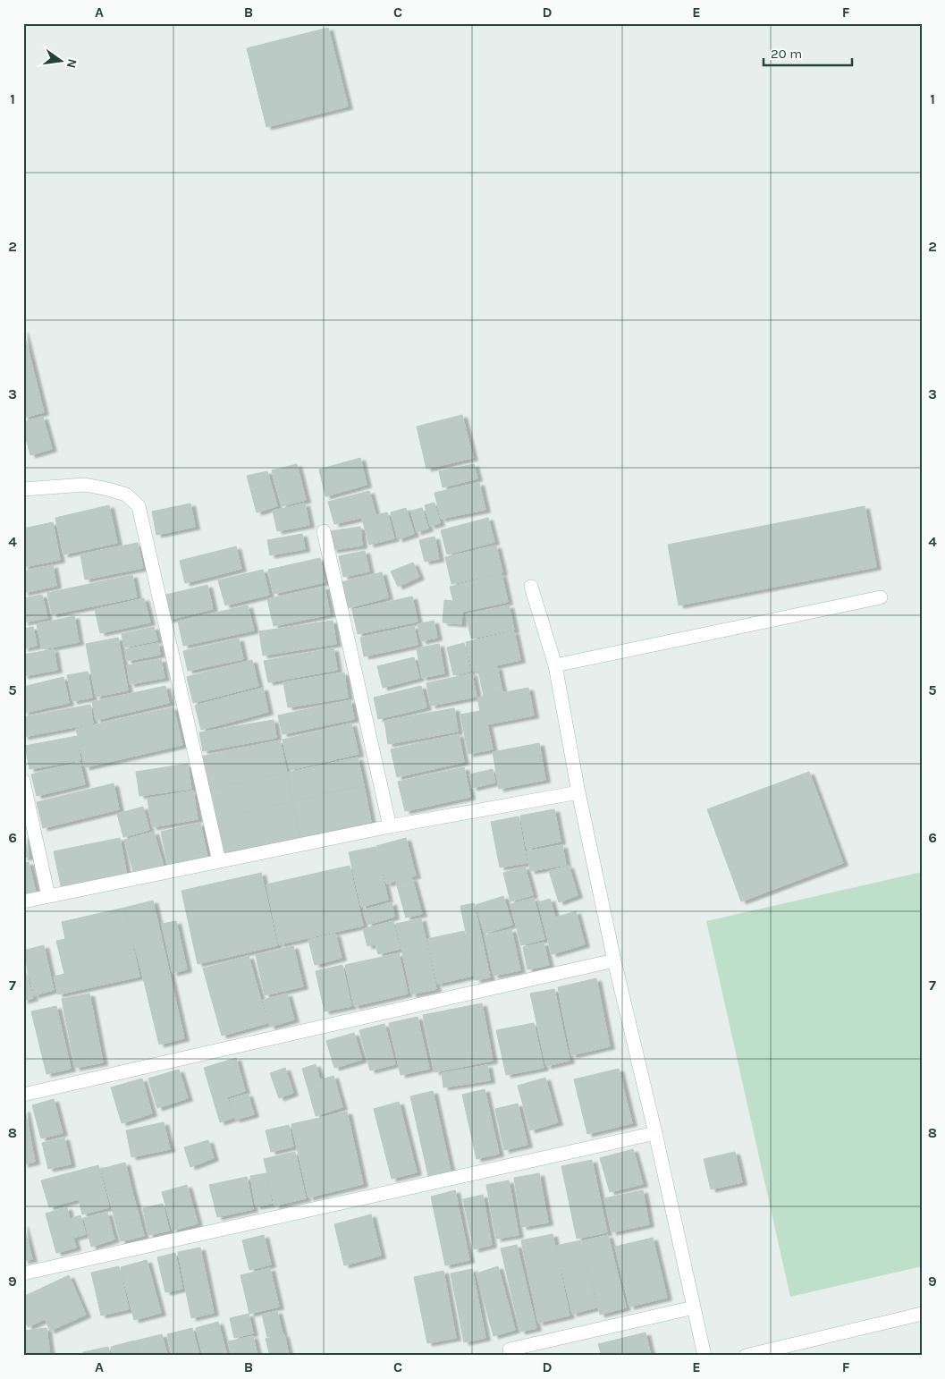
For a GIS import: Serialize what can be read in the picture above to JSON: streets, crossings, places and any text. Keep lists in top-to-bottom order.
{
  "scale_bar": "20 m",
  "north": "right",
  "grid": {
    "columns": [
      "A",
      "B",
      "C",
      "D",
      "E",
      "F"
    ],
    "rows": [
      "1",
      "2",
      "3",
      "4",
      "5",
      "6",
      "7",
      "8",
      "9"
    ]
  }
}
